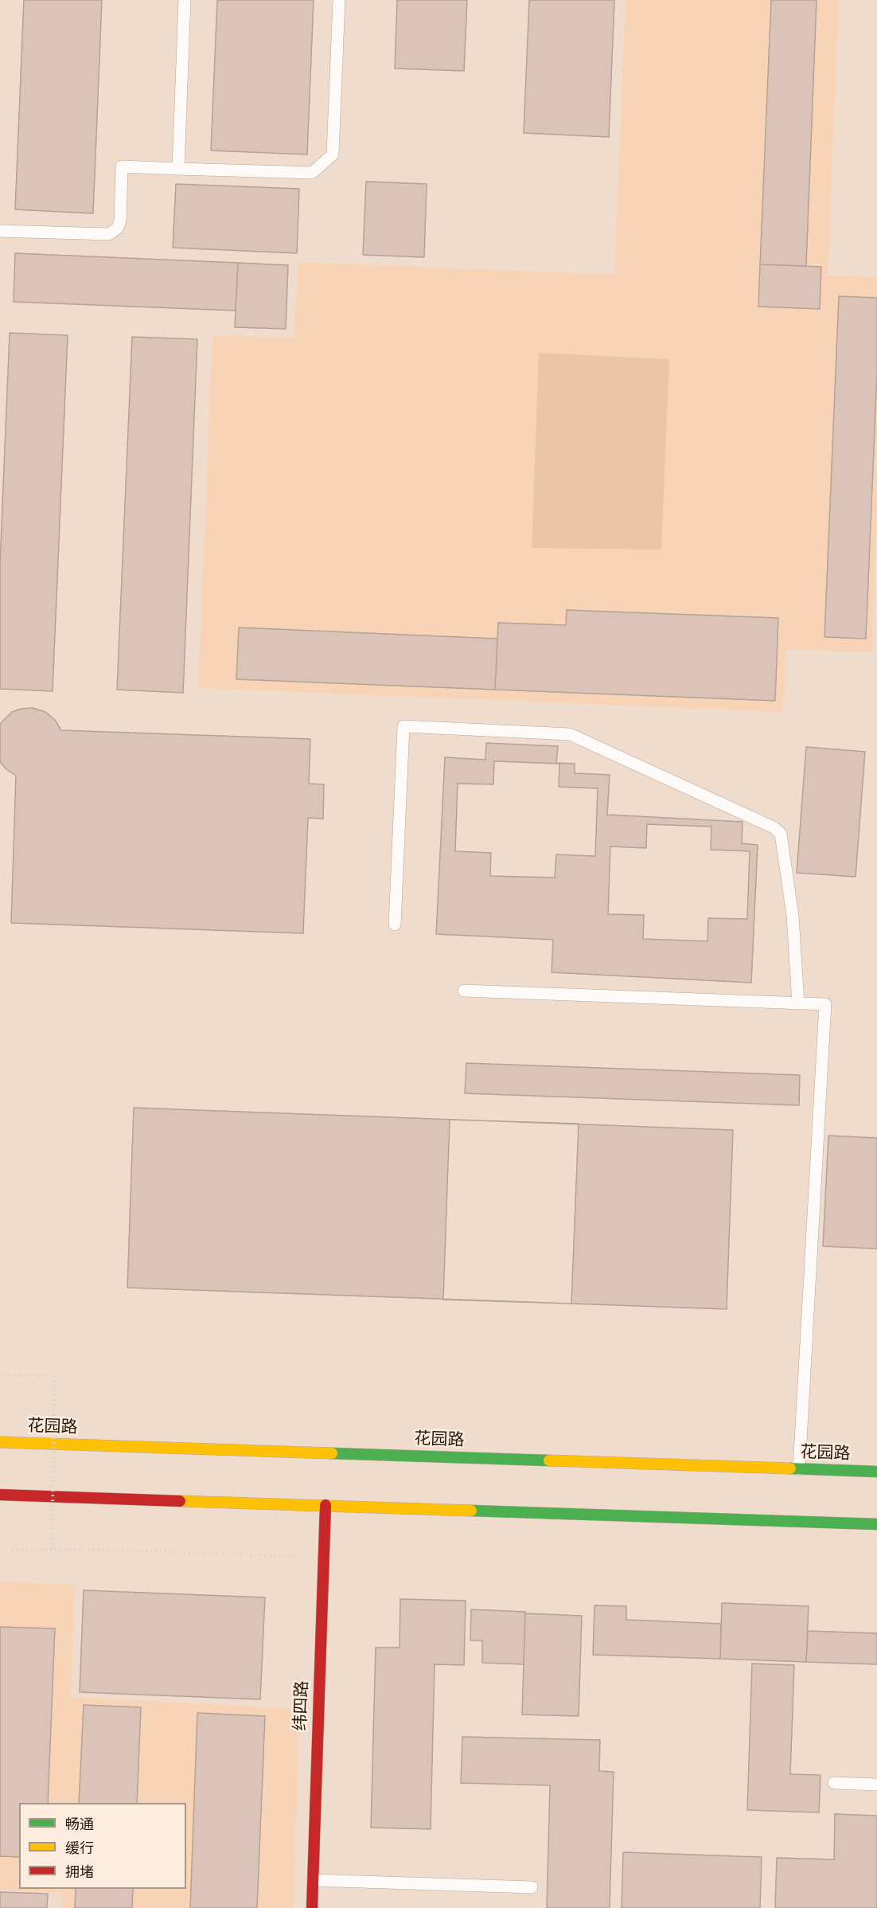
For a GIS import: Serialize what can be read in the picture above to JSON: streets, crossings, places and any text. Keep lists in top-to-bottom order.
{
  "streets": {
    "main road": ["花园路", "纬四路"]
  },
  "legend": ["畅通", "缓行", "拥堵"]
}
